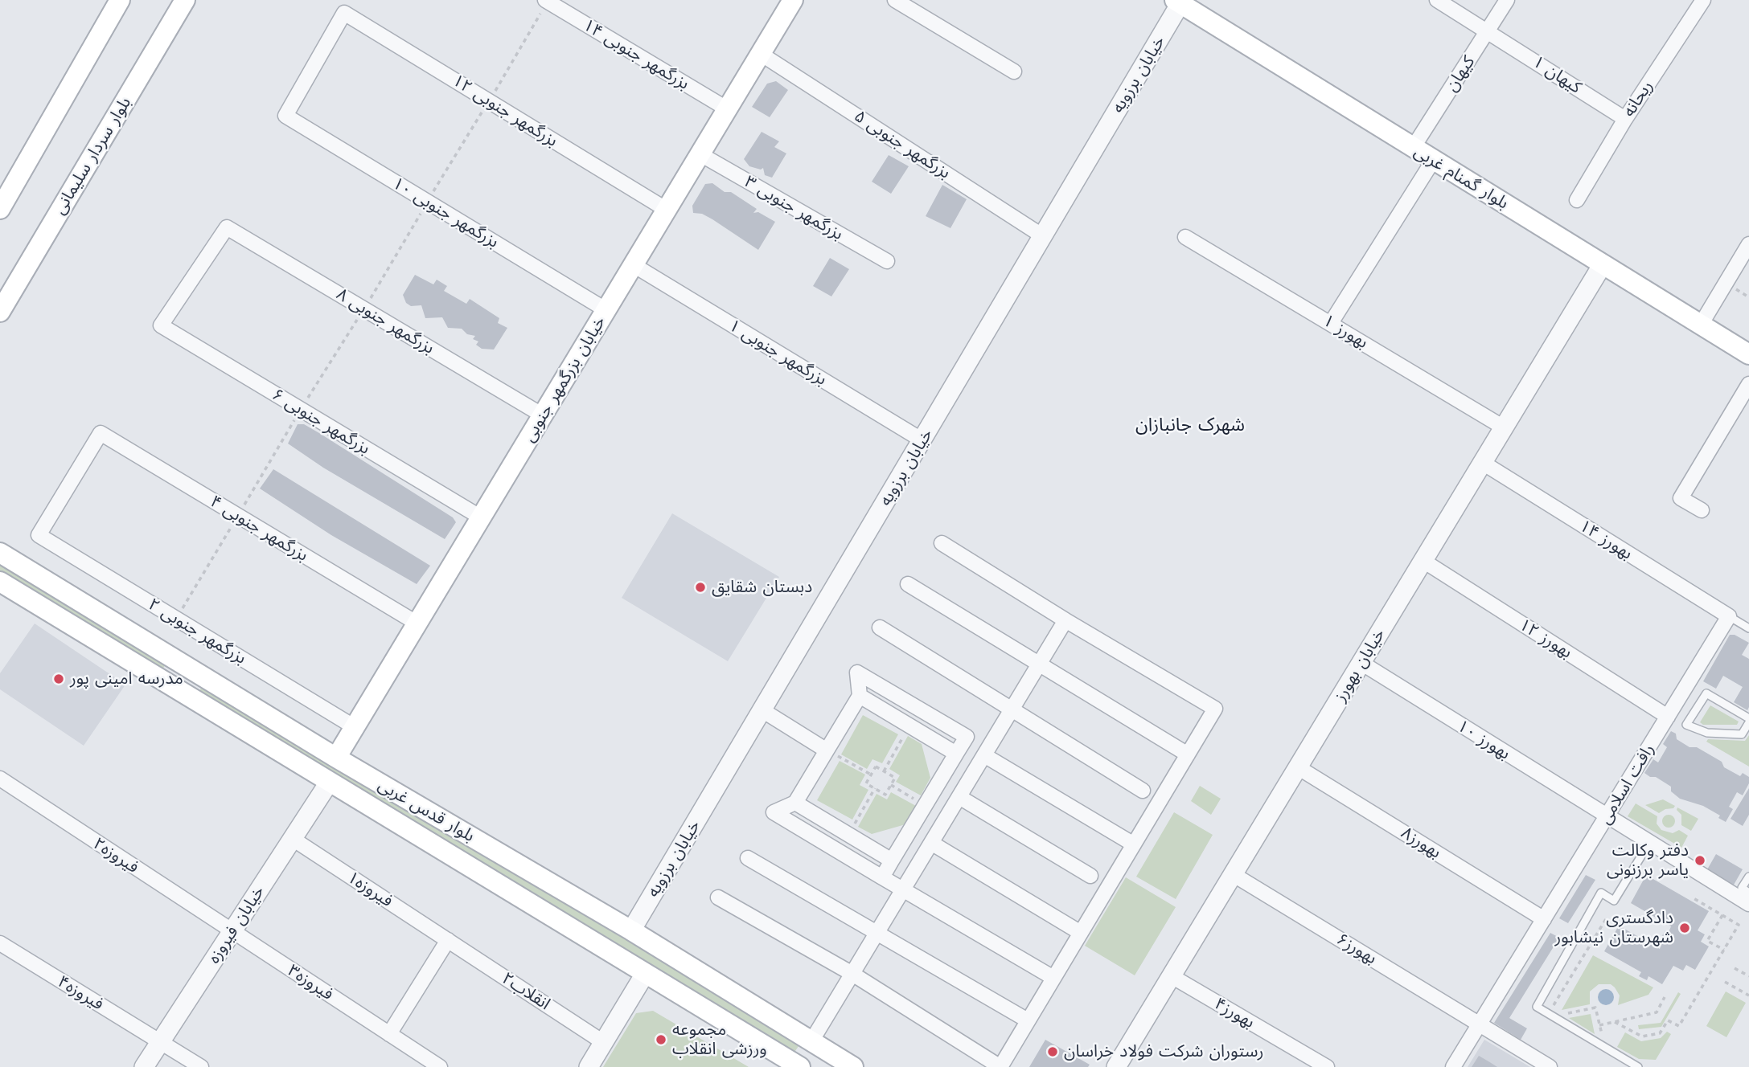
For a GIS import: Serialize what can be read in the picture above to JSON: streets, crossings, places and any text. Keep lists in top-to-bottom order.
{
  "streets": {
    "main road": [
      "بلوار سردار سلیمانی",
      "بلوار گمنام غربی",
      "خیابان بزرگمهر جنوبی",
      "بلوار قدس غربی"
    ],
    "street": [
      "بزرگمهر جنوبی ۱۴",
      "کیهان",
      "خیابان برزویه",
      "کیهان ۱",
      "ریحانه",
      "بزرگمهر جنوبی ۱۲",
      "بزرگمهر جنوبی ۵",
      "بزرگمهر جنوبی ۳",
      "بزرگمهر جنوبی ۱۰",
      "بزرگمهر جنوبی ۸",
      "بهورز ۱",
      "بزرگمهر جنوبی ۱",
      "بزرگمهر جنوبی ۶",
      "بزرگمهر جنوبی ۴",
      "بهورز ۱۴",
      "بزرگمهر جنوبی ۲",
      "بهورز ۱۲",
      "خیابان بهورز",
      "بهورز ۱۰",
      "رافت اسلامی",
      "بهورز۸",
      "فیروزه۲",
      "فیروزه۱",
      "خیابان فیروزه",
      "بهورز۶",
      "فیروزه۳",
      "انقلاب۲",
      "فیروزه۴",
      "بهورز۴"
    ]
  },
  "crossings": [
    ["بزرگمهر جنوبی ۱۴", "خیابان بزرگمهر جنوبی"],
    ["کیهان", "کیهان ۱"],
    ["کیهان", "بلوار گمنام غربی"],
    ["خیابان برزویه", "بزرگمهر جنوبی ۵"],
    ["خیابان برزویه", "بلوار گمنام غربی"],
    ["خیابان برزویه", "بزرگمهر جنوبی ۱"],
    ["خیابان برزویه", "بلوار قدس غربی"],
    ["کیهان ۱", "ریحانه"],
    ["بزرگمهر جنوبی ۱۲", "بزرگمهر جنوبی ۱۰"],
    ["بزرگمهر جنوبی ۱۲", "خیابان بزرگمهر جنوبی"],
    ["بزرگمهر جنوبی ۵", "خیابان بزرگمهر جنوبی"],
    ["بلوار گمنام غربی", "خیابان بهورز"],
    ["بزرگمهر جنوبی ۳", "خیابان بزرگمهر جنوبی"],
    ["بزرگمهر جنوبی ۱۰", "خیابان بزرگمهر جنوبی"],
    ["بزرگمهر جنوبی ۸", "خیابان بزرگمهر جنوبی"],
    ["بزرگمهر جنوبی ۸", "بزرگمهر جنوبی ۶"],
    ["بهورز ۱", "خیابان بهورز"],
    ["بزرگمهر جنوبی ۱", "خیابان بزرگمهر جنوبی"],
    ["خیابان بزرگمهر جنوبی", "بزرگمهر جنوبی ۶"],
    ["خیابان بزرگمهر جنوبی", "بزرگمهر جنوبی ۴"],
    ["خیابان بزرگمهر جنوبی", "بزرگمهر جنوبی ۲"],
    ["خیابان بزرگمهر جنوبی", "بلوار قدس غربی"],
    ["بزرگمهر جنوبی ۴", "بزرگمهر جنوبی ۲"],
    ["بهورز ۱۴", "خیابان بهورز"],
    ["بهورز ۱۴", "رافت اسلامی"],
    ["بهورز ۱۲", "خیابان بهورز"],
    ["بهورز ۱۲", "رافت اسلامی"],
    ["خیابان بهورز", "بهورز ۱۰"],
    ["خیابان بهورز", "بهورز۸"],
    ["خیابان بهورز", "بهورز۶"],
    ["خیابان بهورز", "بهورز۴"],
    ["بهورز ۱۰", "رافت اسلامی"],
    ["رافت اسلامی", "بهورز۸"],
    ["رافت اسلامی", "بهورز۶"],
    ["بلوار قدس غربی", "خیابان فیروزه"],
    ["فیروزه۲", "خیابان فیروزه"],
    ["فیروزه۲", "فیروزه۳"],
    ["فیروزه۱", "خیابان فیروزه"],
    ["فیروزه۱", "انقلاب۲"],
    ["خیابان فیروزه", "فیروزه۳"],
    ["خیابان فیروزه", "فیروزه۴"]
  ],
  "districts": ["شهرک جانبازان"],
  "places": [
    "دبستان شقایق",
    "مدرسه امینی پور",
    "دفتر وکالت یاسر برزنونی",
    "دادگستری شهرستان نیشابور",
    "مجموعه ورزشی انقلاب",
    "رستوران شرکت فولاد خراسان"
  ]
}
